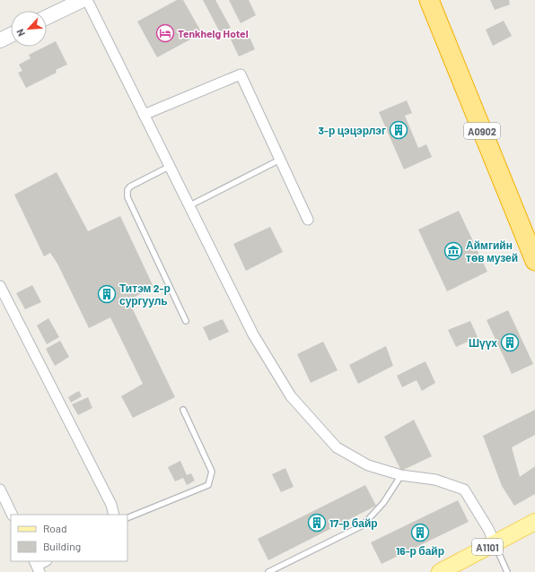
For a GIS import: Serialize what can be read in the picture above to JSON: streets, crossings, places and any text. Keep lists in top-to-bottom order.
{
  "streets": {
    "highway": ["A0902"],
    "main road": ["A1101"]
  },
  "places": {
    "hotel": ["Tenkhelg Hotel"],
    "building": [
      "3-р цэцэрлэг",
      "Титэм 2-р сургууль",
      "Шүүх",
      "17-р байр",
      "16-р байр"
    ],
    "museum": ["Аймгийн төв музей"]
  },
  "legend": ["Road", "Building"],
  "north": "bottom left"
}
